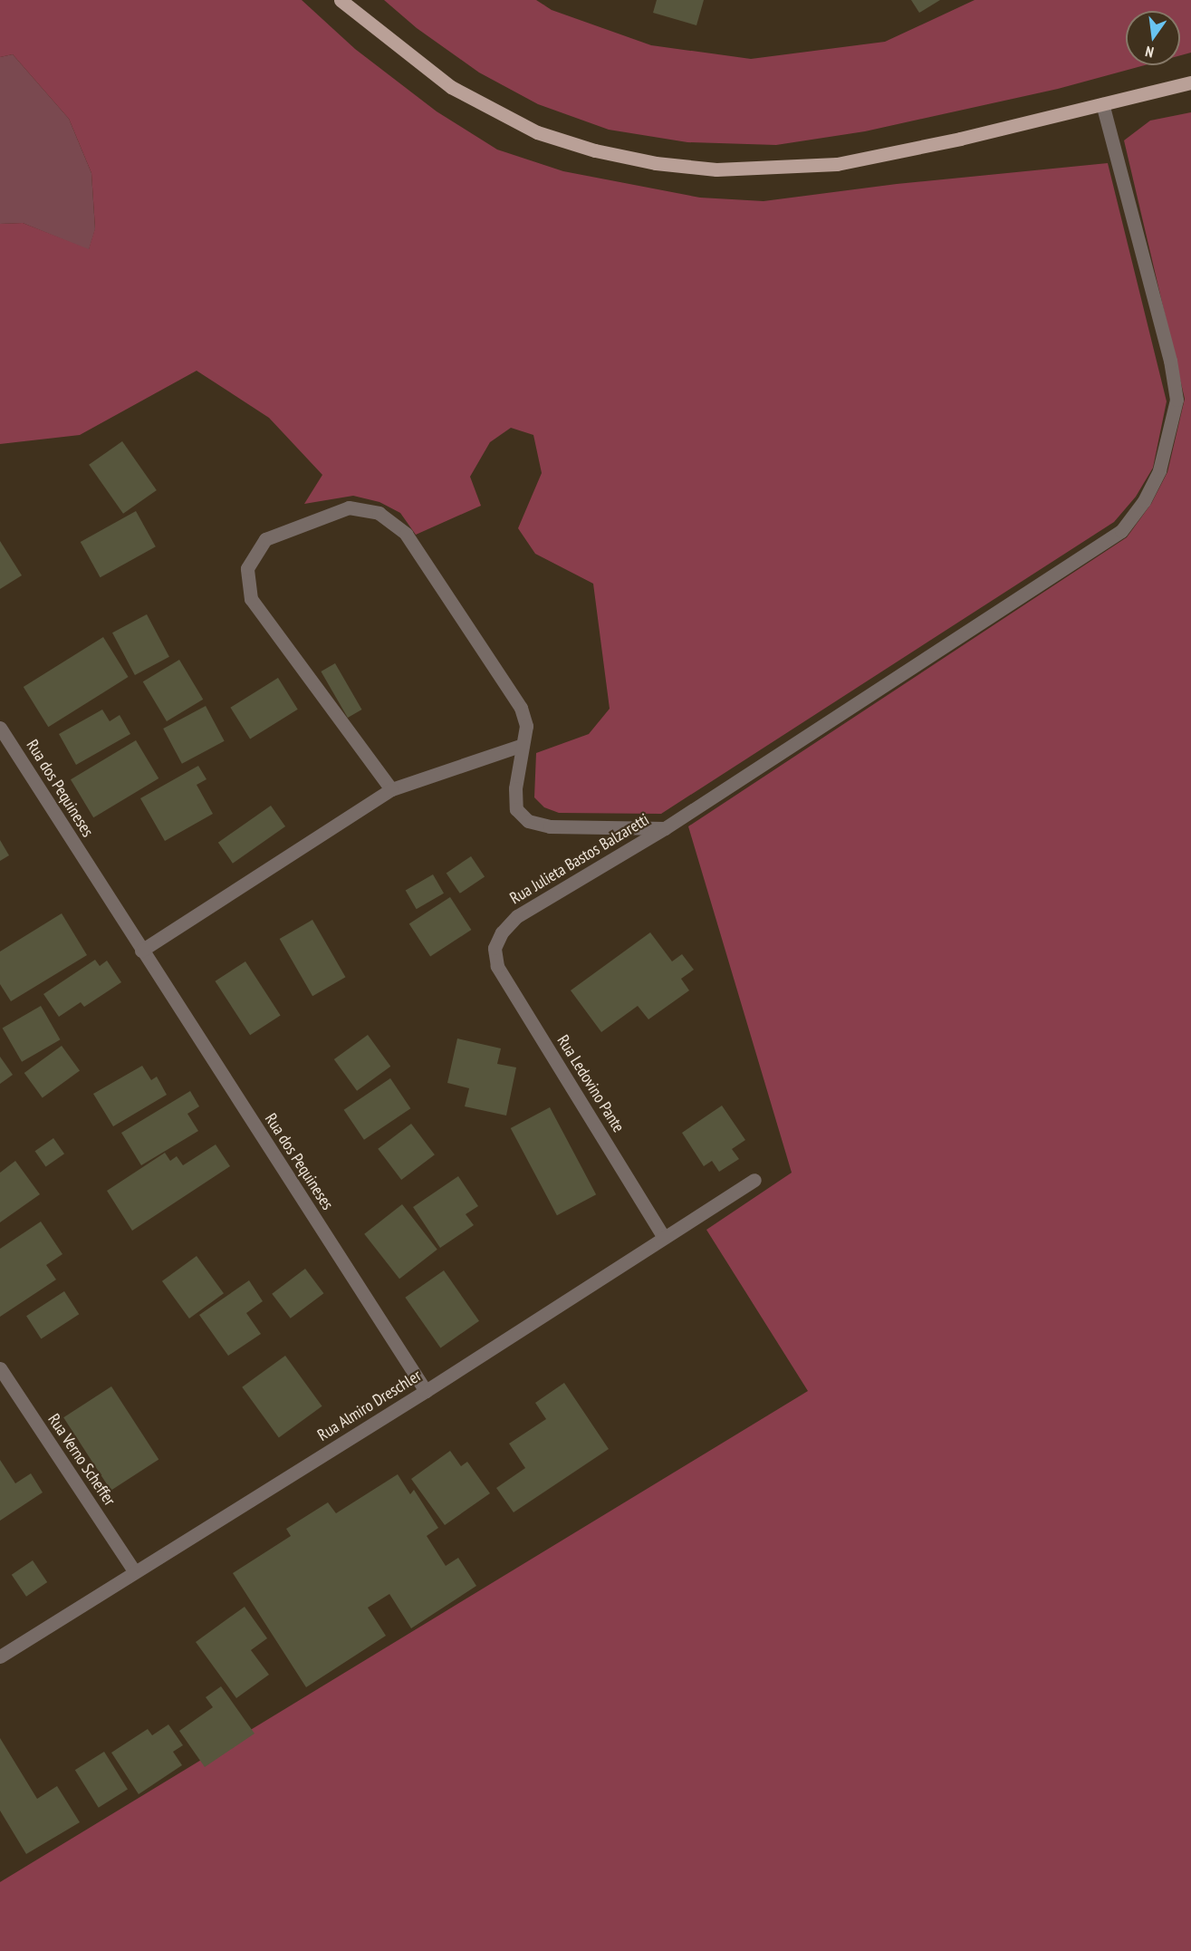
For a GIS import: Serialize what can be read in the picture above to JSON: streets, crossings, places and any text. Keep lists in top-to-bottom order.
{
  "streets": {
    "street": [
      "Rua dos Pequineses",
      "Rua Julieta Bastos Balzaretti",
      "Rua Ledovino Pante",
      "Rua Almiro Dreschler",
      "Rua Verno Scheffer"
    ]
  },
  "crossings": [
    ["Rua dos Pequineses", "Rua Almiro Dreschler"],
    ["Rua Julieta Bastos Balzaretti", "Rua Ledovino Pante"],
    ["Rua Ledovino Pante", "Rua Almiro Dreschler"],
    ["Rua Almiro Dreschler", "Rua Verno Scheffer"]
  ],
  "north": "bottom"
}
